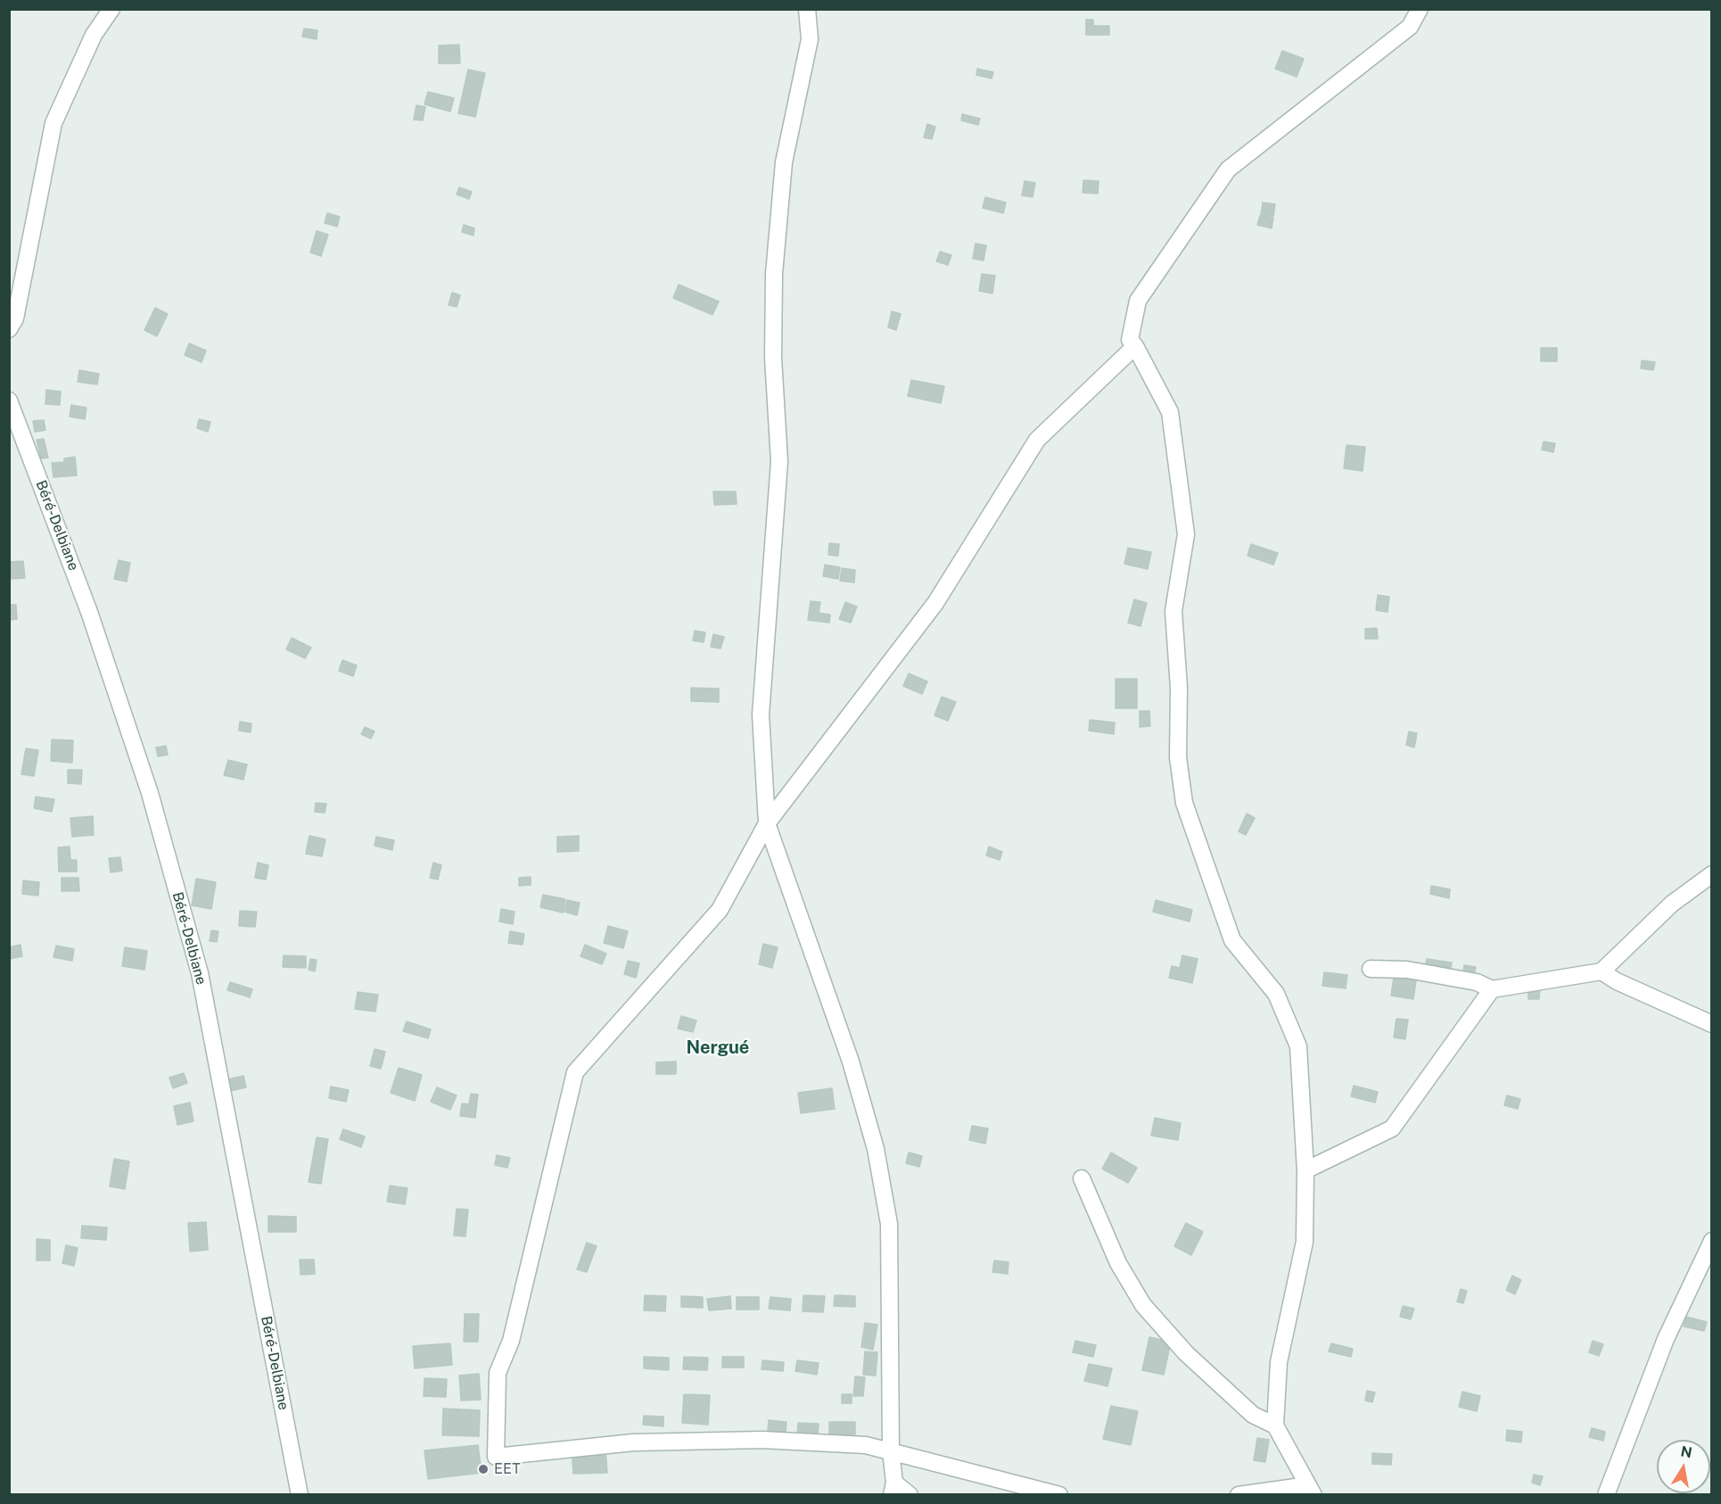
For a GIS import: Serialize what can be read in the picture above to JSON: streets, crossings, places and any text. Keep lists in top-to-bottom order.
{
  "streets": {
    "street": ["Béré-Delbiane"]
  },
  "districts": ["Nergué"],
  "places": ["EET"],
  "north": "top"
}
